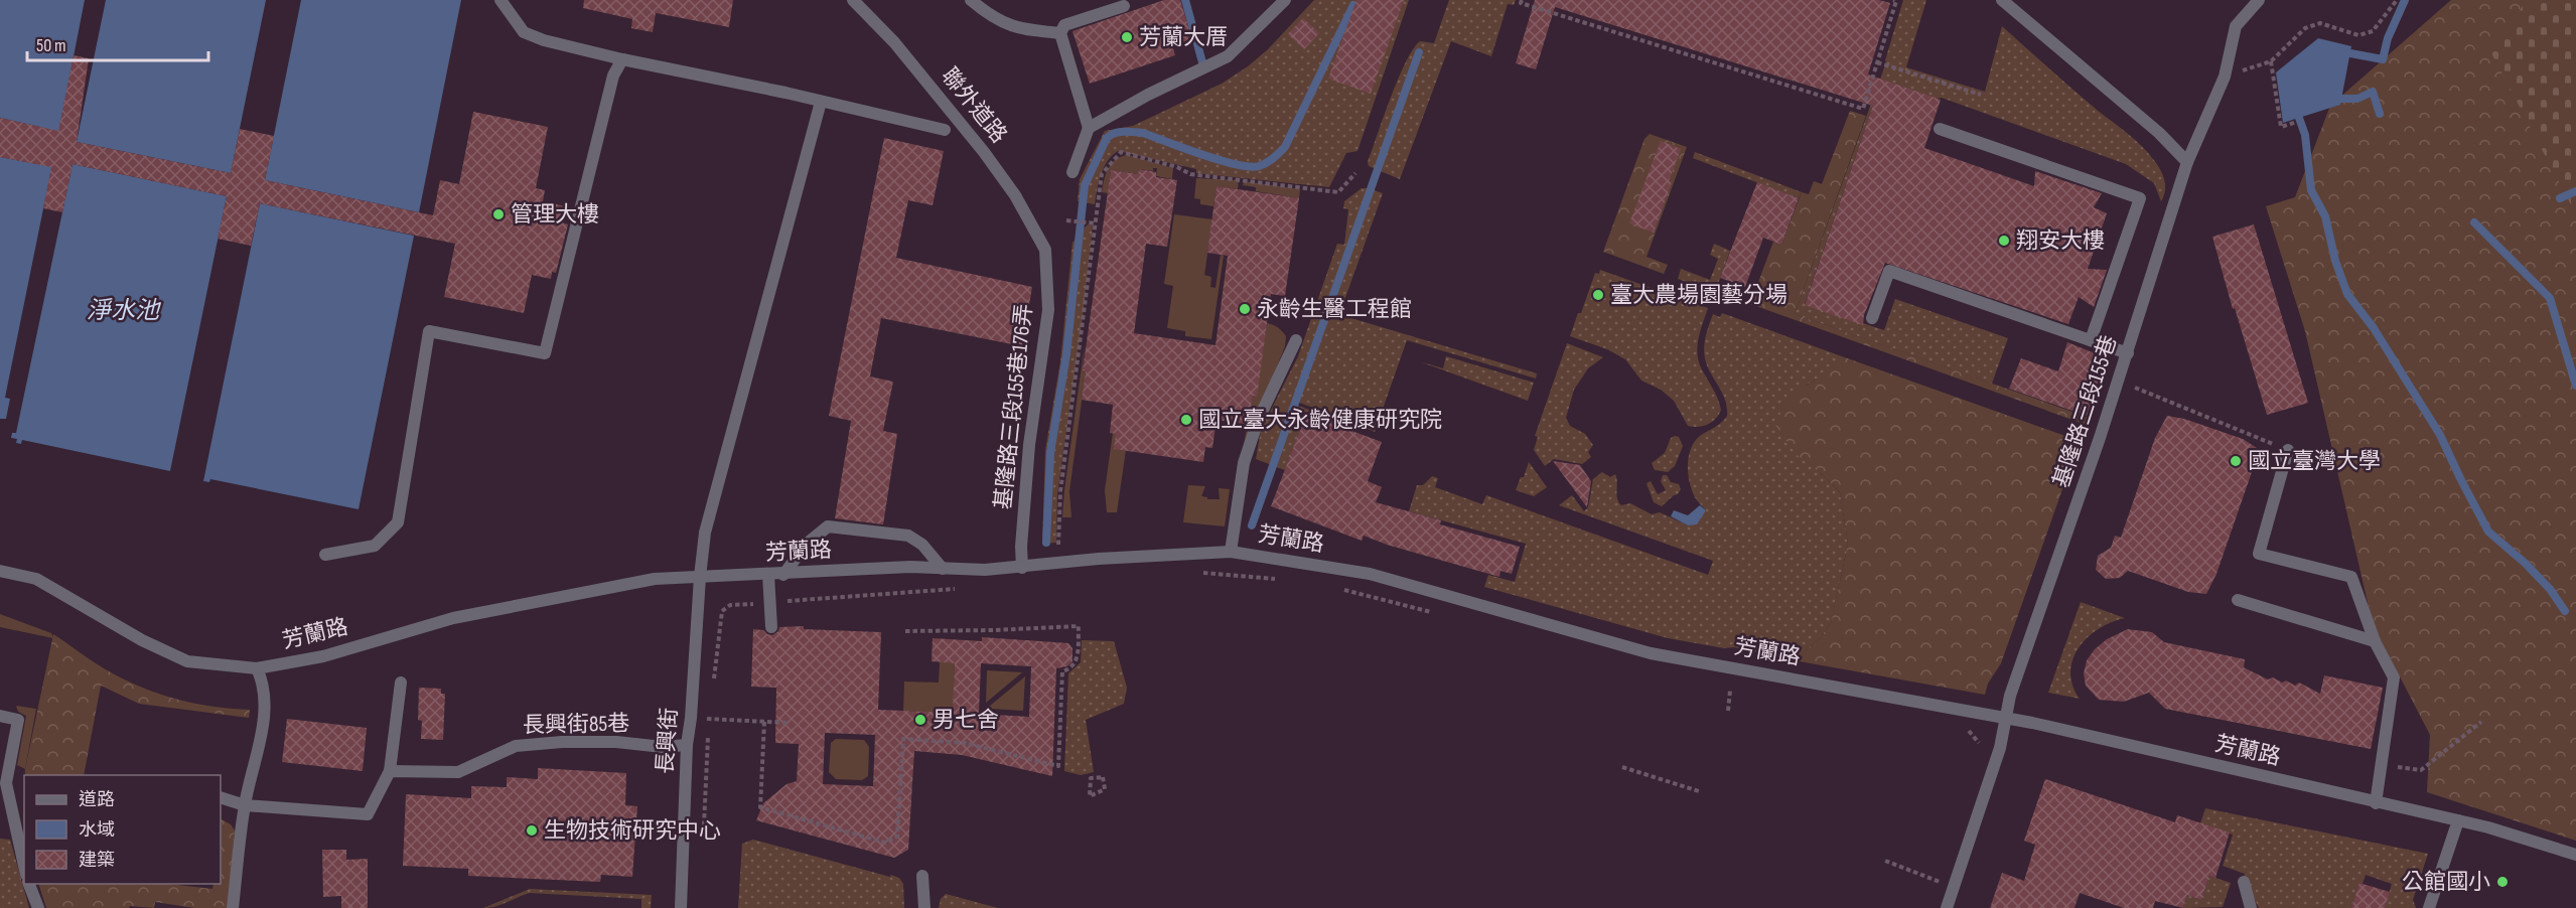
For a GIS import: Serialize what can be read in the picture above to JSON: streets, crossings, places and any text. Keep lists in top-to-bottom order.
{
  "streets": {
    "street": [
      "聯外道路",
      "基隆路三段155巷176弄",
      "基隆路三段155巷",
      "芳蘭路",
      "長興街85巷",
      "長興街"
    ]
  },
  "crossings": [
    ["聯外道路", "基隆路三段155巷176弄"],
    ["基隆路三段155巷176弄", "芳蘭路"],
    ["基隆路三段155巷", "芳蘭路"],
    ["芳蘭路", "長興街"],
    ["長興街85巷", "長興街"]
  ],
  "water": ["淨水池"],
  "places": [
    "芳蘭大厝",
    "管理大樓",
    "翔安大樓",
    "臺大農場園藝分場",
    "永齡生醫工程館",
    "國立臺大永齡健康研究院",
    "國立臺灣大學",
    "男七舍",
    "生物技術研究中心",
    "公館國小"
  ],
  "legend": ["道路", "水域", "建築"],
  "scale_bar": "50 m"
}
